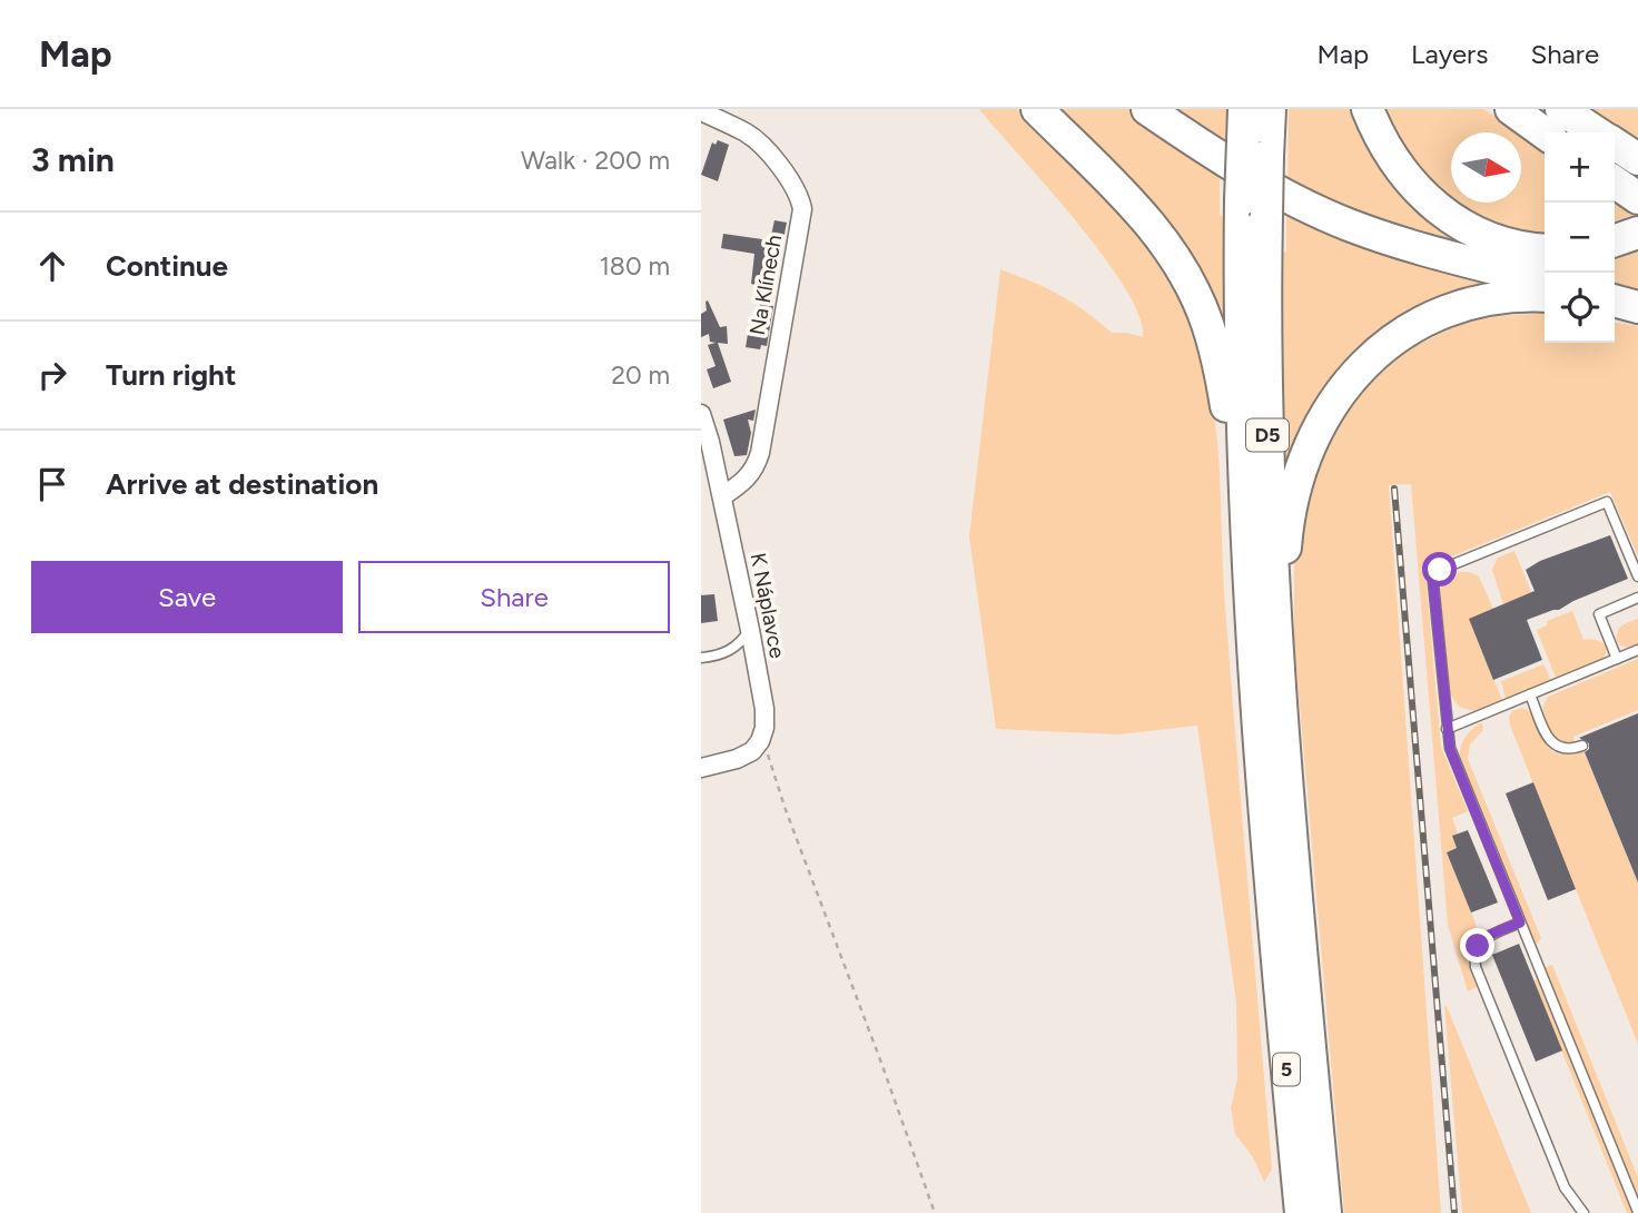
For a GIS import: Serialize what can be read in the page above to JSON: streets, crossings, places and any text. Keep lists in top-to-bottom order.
{
  "streets": {
    "highway": ["D5", "5"],
    "street": ["Na Klínech", "K Náplavce"]
  },
  "crossings": [
    ["Na Klínech", "K Náplavce"],
    ["D5", "5"]
  ],
  "north": "right",
  "page": {
    "header": "Map",
    "nav": ["Map", "Layers", "Share"],
    "heading": ["3 min", "Walk · 200 m"],
    "map_buttons": ["+", "−"],
    "list": [
      ["Continue", "180 m"],
      ["Turn right", "20 m"],
      "Arrive at destination"
    ],
    "buttons": ["Save", "Share"]
  }
}
